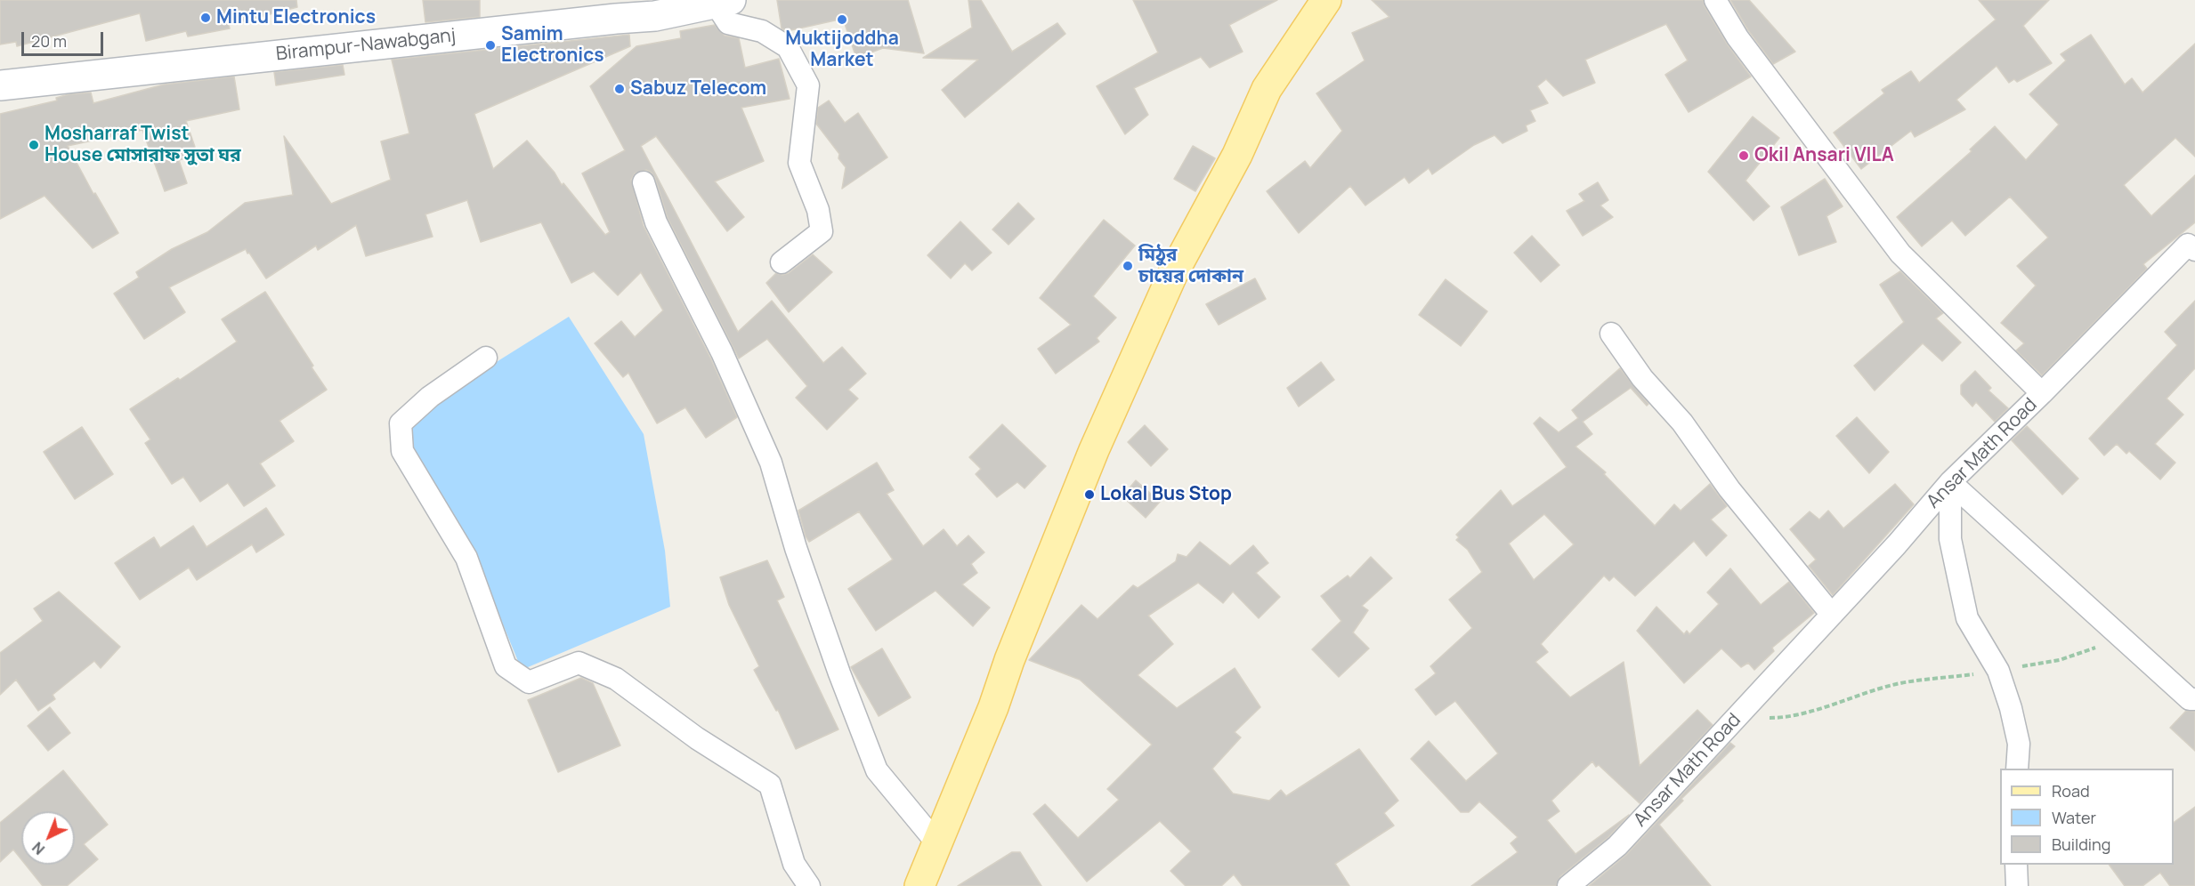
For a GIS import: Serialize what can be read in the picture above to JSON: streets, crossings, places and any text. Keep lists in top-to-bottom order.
{
  "streets": {
    "main road": ["Birampur-Nawabganj"],
    "street": ["Ansar Math Road"]
  },
  "places": [
    "Mintu Electronics",
    "Muktijoddha Market",
    "Samim Electronics",
    "Sabuz Telecom",
    "Mosharraf Twist House মোসারাফ সুতা ঘর",
    "Okil Ansari VILA",
    "মিঠুর চায়ের দোকান",
    "Lokal Bus Stop"
  ],
  "legend": ["Road", "Water", "Building"],
  "scale_bar": "20 m",
  "north": "bottom left"
}
